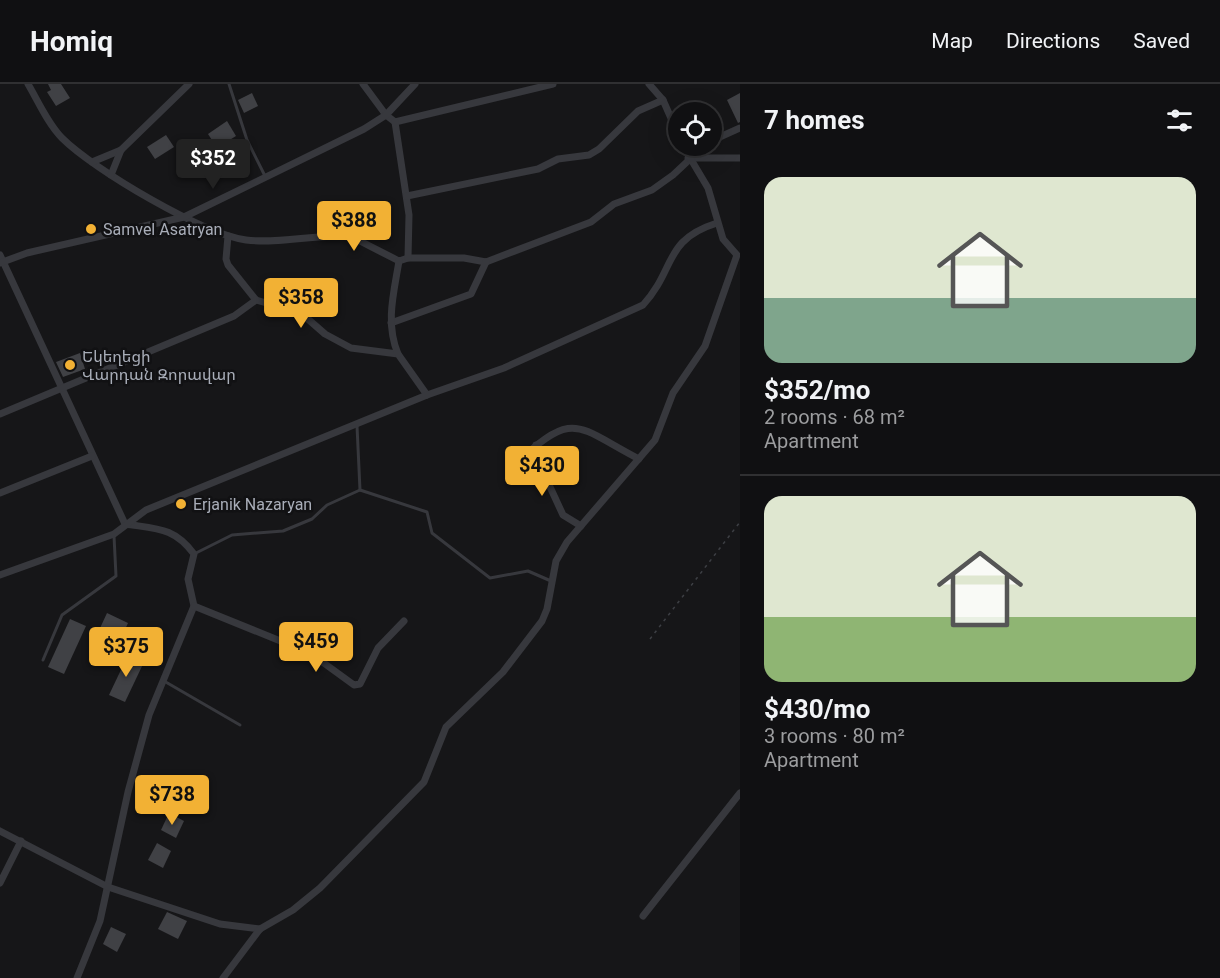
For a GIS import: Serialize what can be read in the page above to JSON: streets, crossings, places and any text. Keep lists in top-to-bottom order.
{
  "places": ["Samvel Asatryan", "Եկեղեցի Վարդան Զորավար", "Erjanik Nazaryan"],
  "page": {
    "header": "Homiq",
    "nav": ["Map", "Directions", "Saved"],
    "heading": "7 homes",
    "price": [
      "$352",
      "$388",
      "$358",
      "$430",
      "$459",
      "$375",
      "$738"
    ],
    "list": [
      {
        "name": "$352/mo",
        "note": "2 rooms · 68 m² · Apartment"
      },
      {
        "name": "$430/mo",
        "note": "3 rooms · 80 m² · Apartment"
      }
    ]
  }
}
